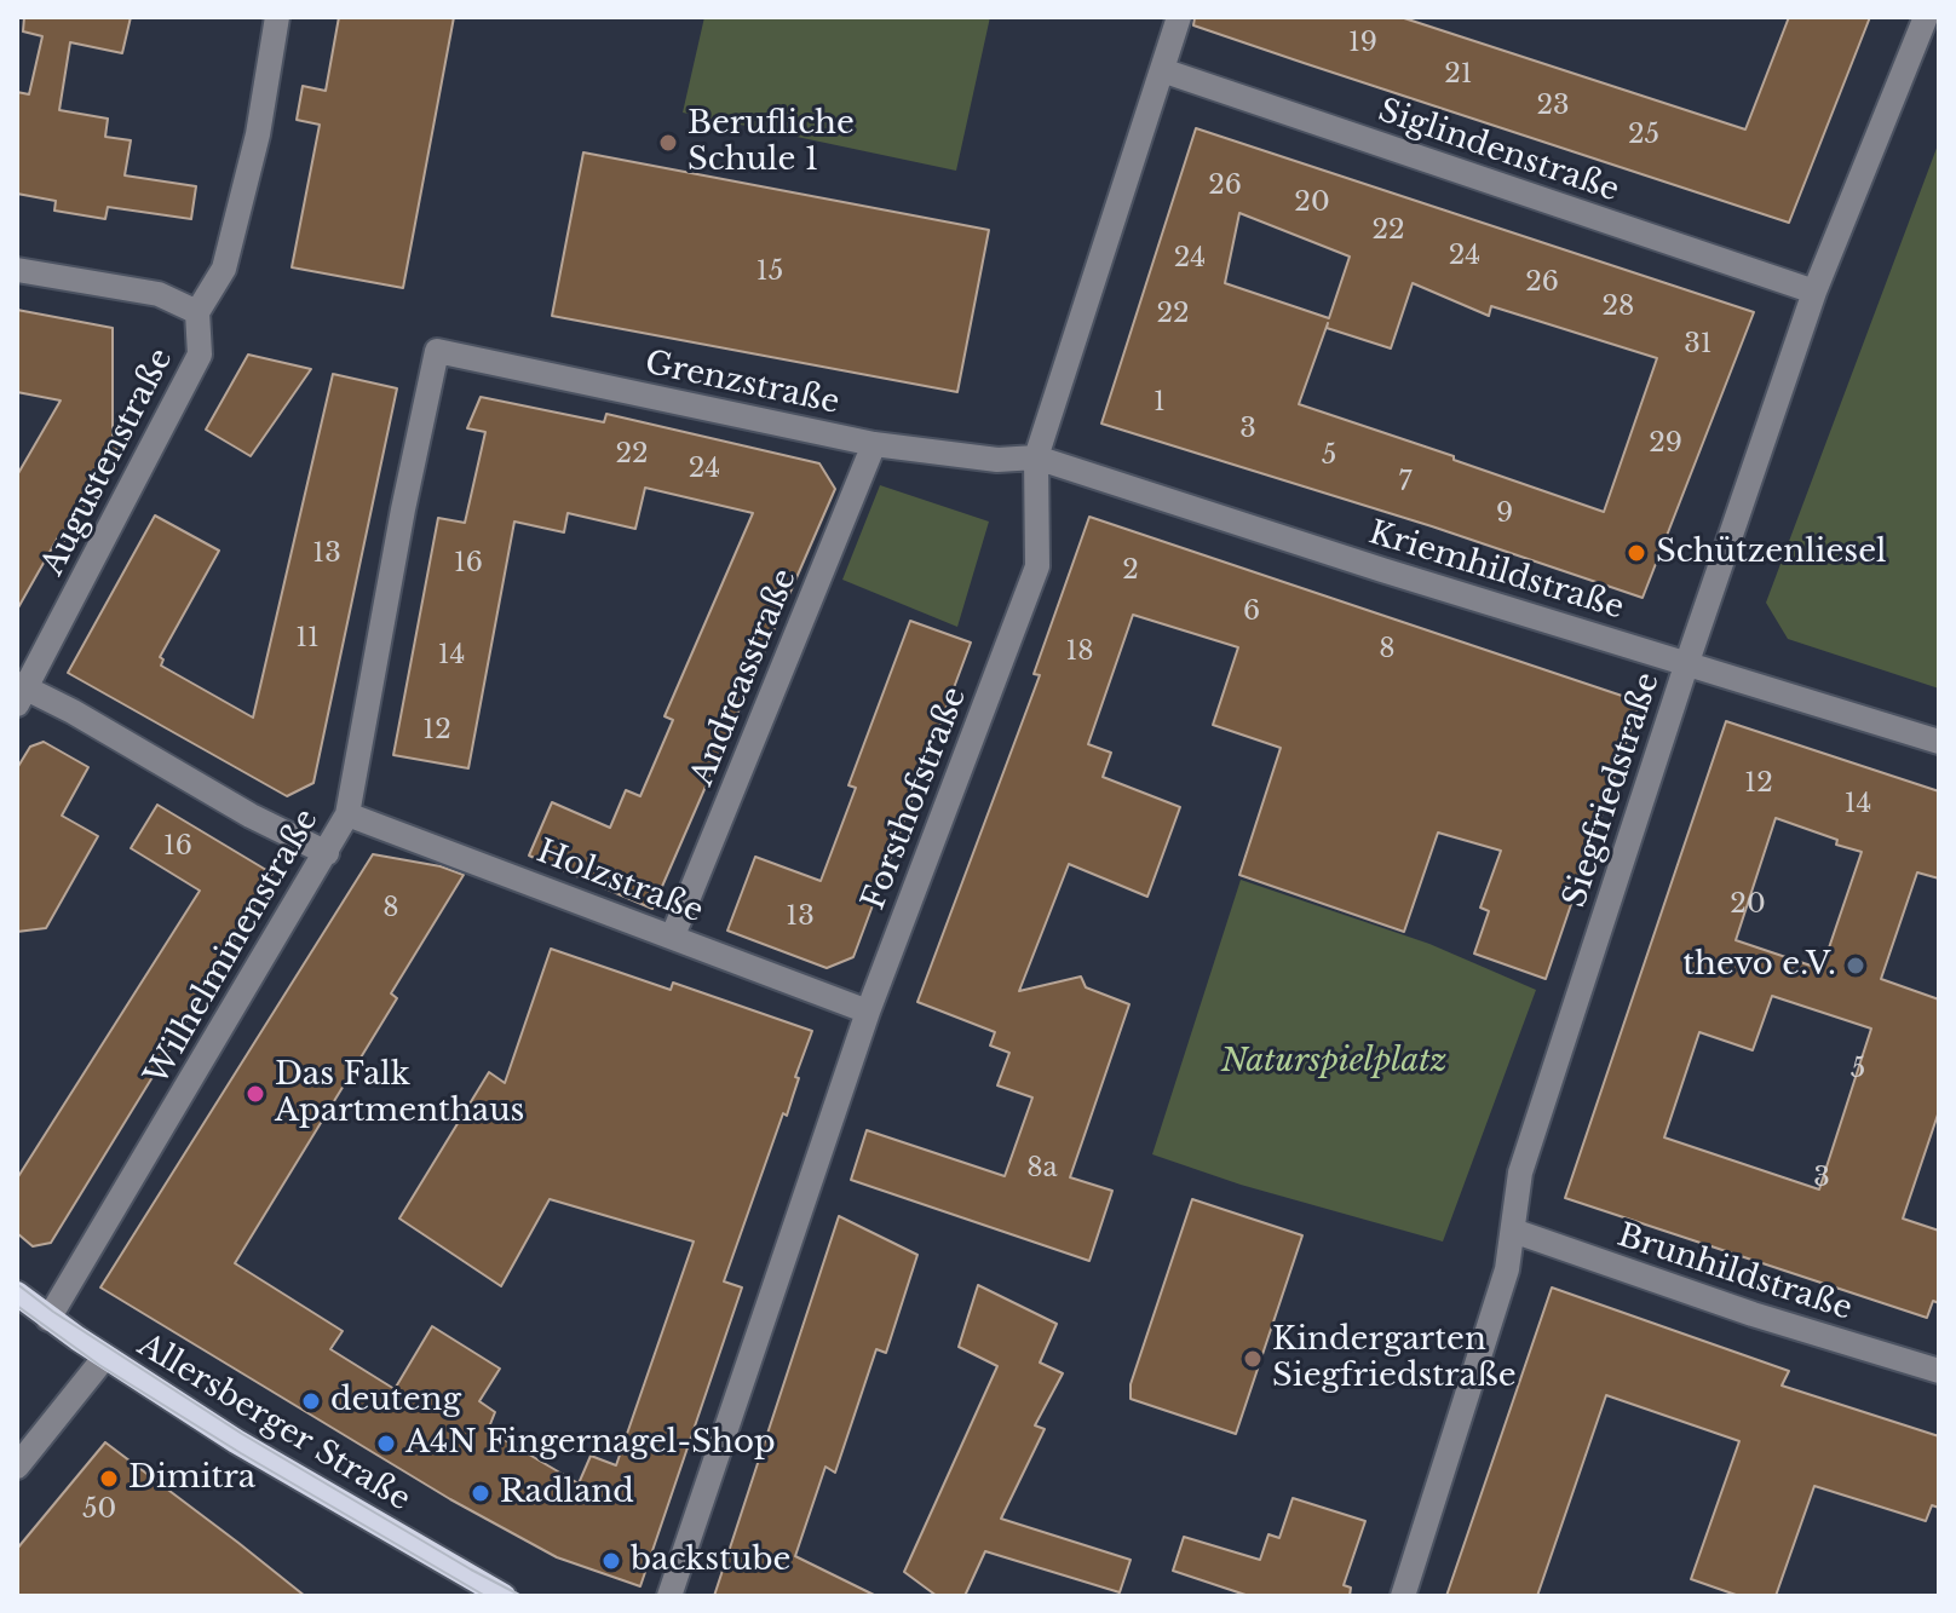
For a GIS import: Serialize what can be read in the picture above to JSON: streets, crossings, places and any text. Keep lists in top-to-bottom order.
{
  "streets": {
    "main road": ["Allersberger Straße"],
    "street": [
      "Siglindenstraße",
      "Grenzstraße",
      "Augustenstraße",
      "Kriemhildstraße",
      "Andreasstraße",
      "Siegfriedstraße",
      "Forsthofstraße",
      "Holzstraße",
      "Wilhelminenstraße",
      "Brunhildstraße"
    ]
  },
  "crossings": [
    ["Siglindenstraße", "Siegfriedstraße"],
    ["Siglindenstraße", "Forsthofstraße"],
    ["Grenzstraße", "Kriemhildstraße"],
    ["Grenzstraße", "Andreasstraße"],
    ["Grenzstraße", "Forsthofstraße"],
    ["Grenzstraße", "Wilhelminenstraße"],
    ["Kriemhildstraße", "Siegfriedstraße"],
    ["Kriemhildstraße", "Forsthofstraße"],
    ["Andreasstraße", "Holzstraße"],
    ["Siegfriedstraße", "Brunhildstraße"],
    ["Forsthofstraße", "Holzstraße"],
    ["Holzstraße", "Wilhelminenstraße"],
    ["Wilhelminenstraße", "Allersberger Straße"]
  ],
  "parks": ["Naturspielplatz"],
  "places": [
    "Berufliche Schule 1",
    "Schützenliesel",
    "thevo e.V.",
    "Das Falk Apartmenthaus",
    "Kindergarten Siegfriedstraße",
    "deuteng",
    "A4N Fingernagel-Shop",
    "Dimitra",
    "Radland",
    "backstube"
  ],
  "house_numbers": [
    "19",
    "21",
    "23",
    "25",
    "26",
    "20",
    "22",
    "24",
    "24",
    "15",
    "26",
    "28",
    "22",
    "31",
    "1",
    "3",
    "29",
    "22",
    "5",
    "24",
    "7",
    "9",
    "13",
    "16",
    "2",
    "6",
    "11",
    "8",
    "18",
    "14",
    "12",
    "12",
    "14",
    "16",
    "20",
    "8",
    "13",
    "5",
    "8a",
    "3",
    "50"
  ]
}
